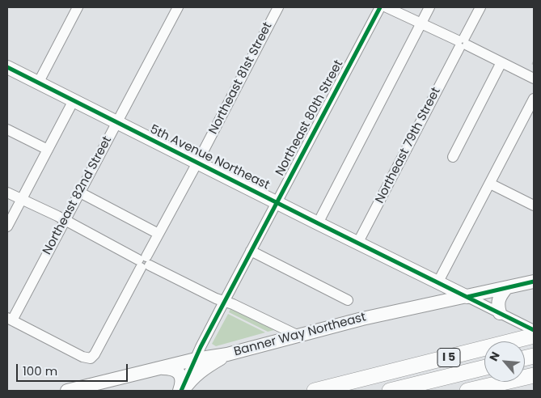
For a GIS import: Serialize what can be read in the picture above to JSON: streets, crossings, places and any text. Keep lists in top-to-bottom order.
{
  "streets": {
    "highway": ["I 5"],
    "main road": ["5th Avenue Northeast", "Banner Way Northeast"],
    "street": [
      "Northeast 81st Street",
      "Northeast 80th Street",
      "Northeast 79th Street",
      "Northeast 82nd Street"
    ]
  },
  "crossings": [
    ["Northeast 81st Street", "5th Avenue Northeast"],
    ["Northeast 81st Street", "Northeast 82nd Street"],
    ["Northeast 80th Street", "5th Avenue Northeast"],
    ["Northeast 80th Street", "Banner Way Northeast"],
    ["Northeast 79th Street", "5th Avenue Northeast"],
    ["5th Avenue Northeast", "Northeast 82nd Street"],
    ["5th Avenue Northeast", "Banner Way Northeast"]
  ],
  "scale_bar": "100 m",
  "north": "top left"
}
